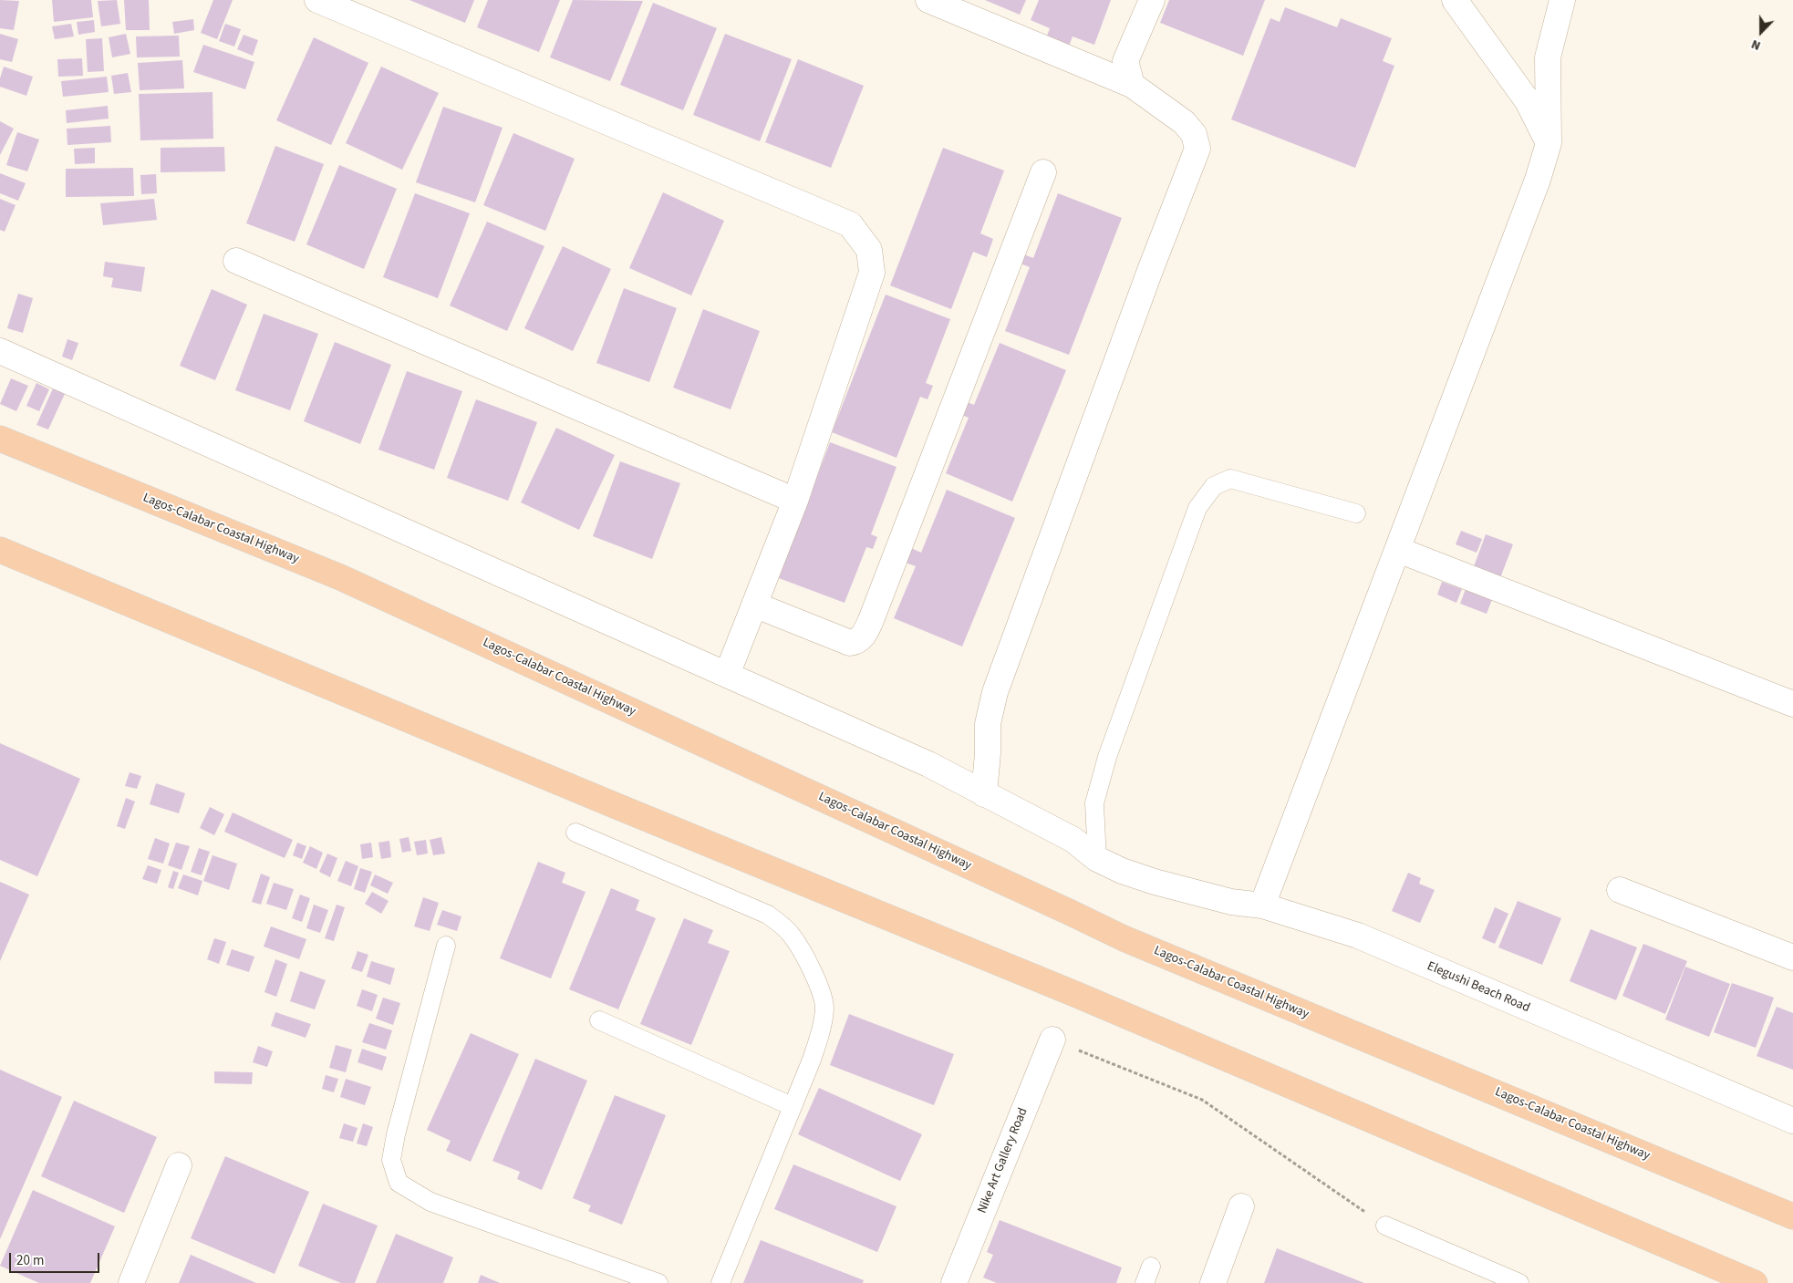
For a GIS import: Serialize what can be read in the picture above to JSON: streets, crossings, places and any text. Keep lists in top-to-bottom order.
{
  "streets": {
    "highway": ["Lagos-Calabar Coastal Highway"],
    "street": ["Elegushi Beach Road", "Nike Art Gallery Road"]
  },
  "scale_bar": "20 m",
  "north": "bottom"
}
